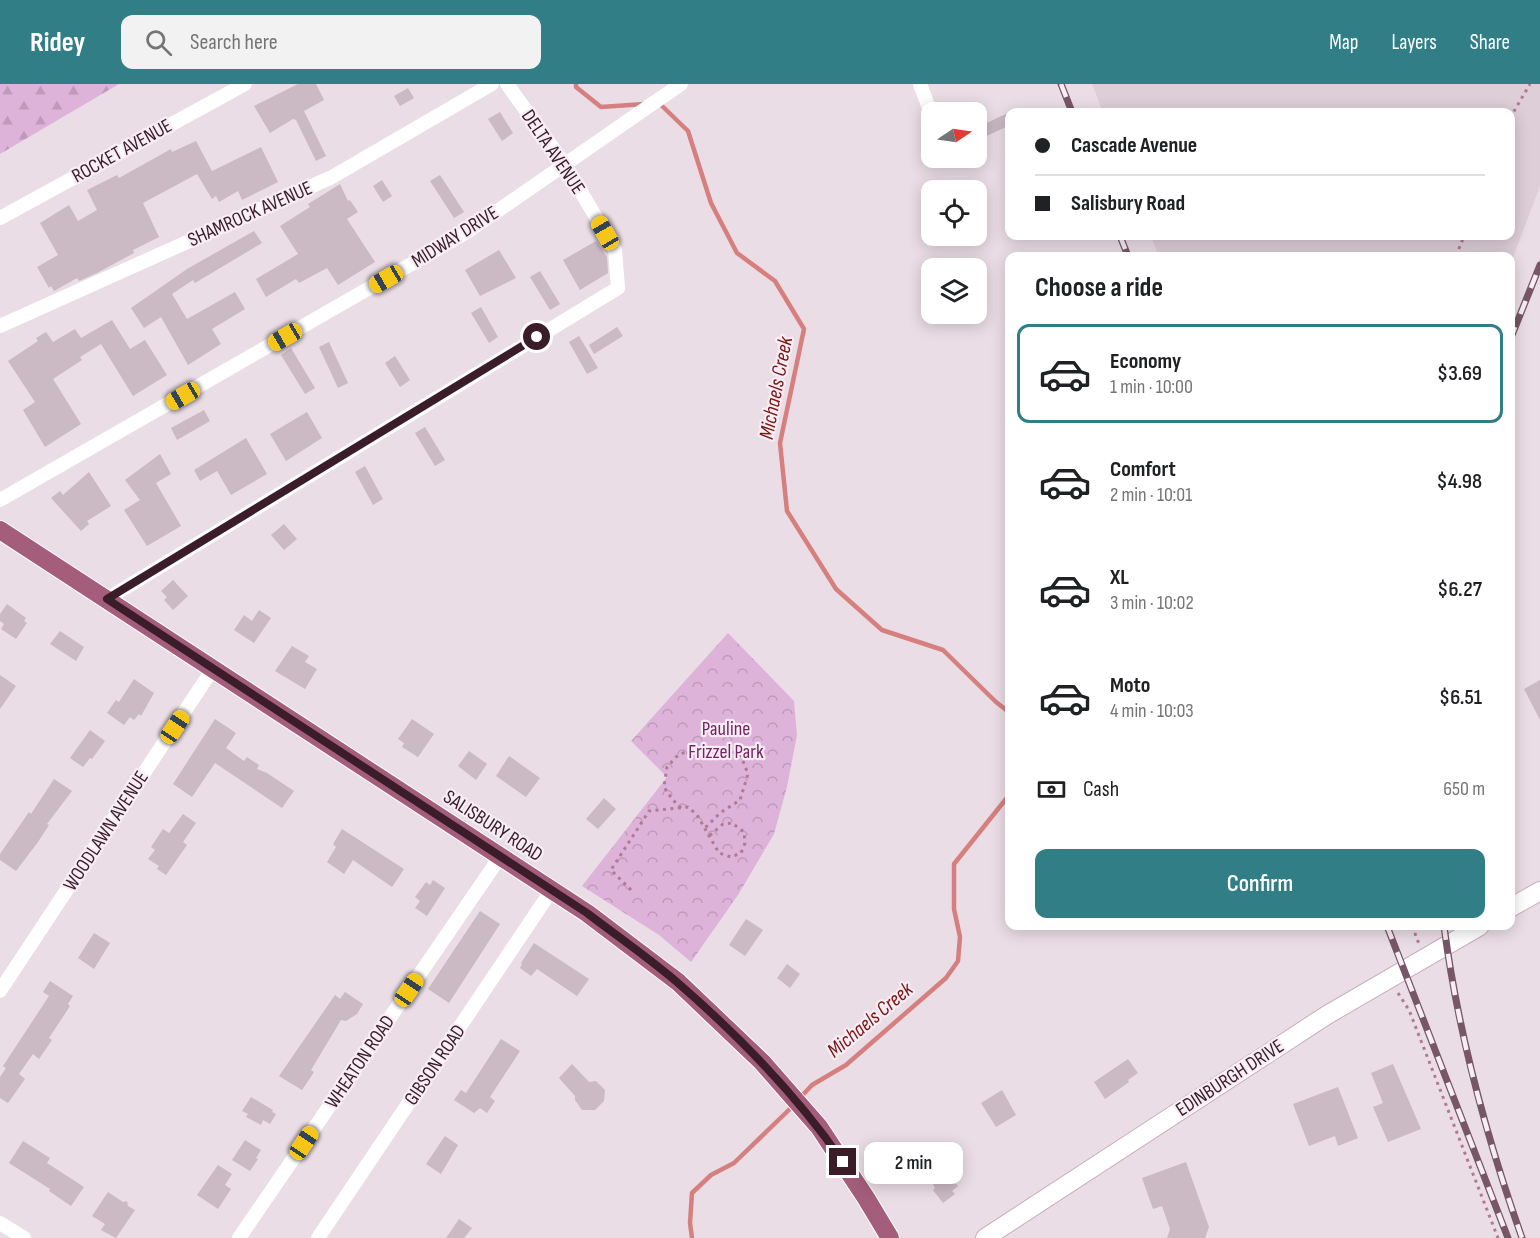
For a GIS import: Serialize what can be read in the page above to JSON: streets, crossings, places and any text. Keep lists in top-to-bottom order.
{
  "streets": {
    "main road": ["SALISBURY ROAD"],
    "street": [
      "ROCKET AVENUE",
      "DELTA AVENUE",
      "SHAMROCK AVENUE",
      "MIDWAY DRIVE",
      "WOODLAWN AVENUE",
      "WHEATON ROAD",
      "GIBSON ROAD",
      "EDINBURGH DRIVE"
    ]
  },
  "crossings": [
    ["DELTA AVENUE", "MIDWAY DRIVE"],
    ["DELTA AVENUE", "SALISBURY ROAD"],
    ["SALISBURY ROAD", "WOODLAWN AVENUE"],
    ["SALISBURY ROAD", "WHEATON ROAD"],
    ["SALISBURY ROAD", "GIBSON ROAD"]
  ],
  "water": ["Michaels Creek"],
  "parks": ["Pauline Frizzel Park"],
  "north": "right",
  "page": {
    "header": "Ridey",
    "search": "Search here",
    "nav": ["Map", "Layers", "Share"],
    "banner": ["Cascade Avenue", "Salisbury Road"],
    "heading": "Choose a ride",
    "list": [
      {
        "name": "Economy",
        "note": "1 min · 10:00",
        "value": "$3.69"
      },
      {
        "name": "Comfort",
        "note": "2 min · 10:01",
        "value": "$4.98"
      },
      {
        "name": "XL",
        "note": "3 min · 10:02",
        "value": "$6.27"
      },
      {
        "name": "Moto",
        "note": "4 min · 10:03",
        "value": "$6.51"
      }
    ],
    "pay": ["Cash", "650 m"],
    "buttons": "Confirm",
    "bubble": "2 min"
  }
}
